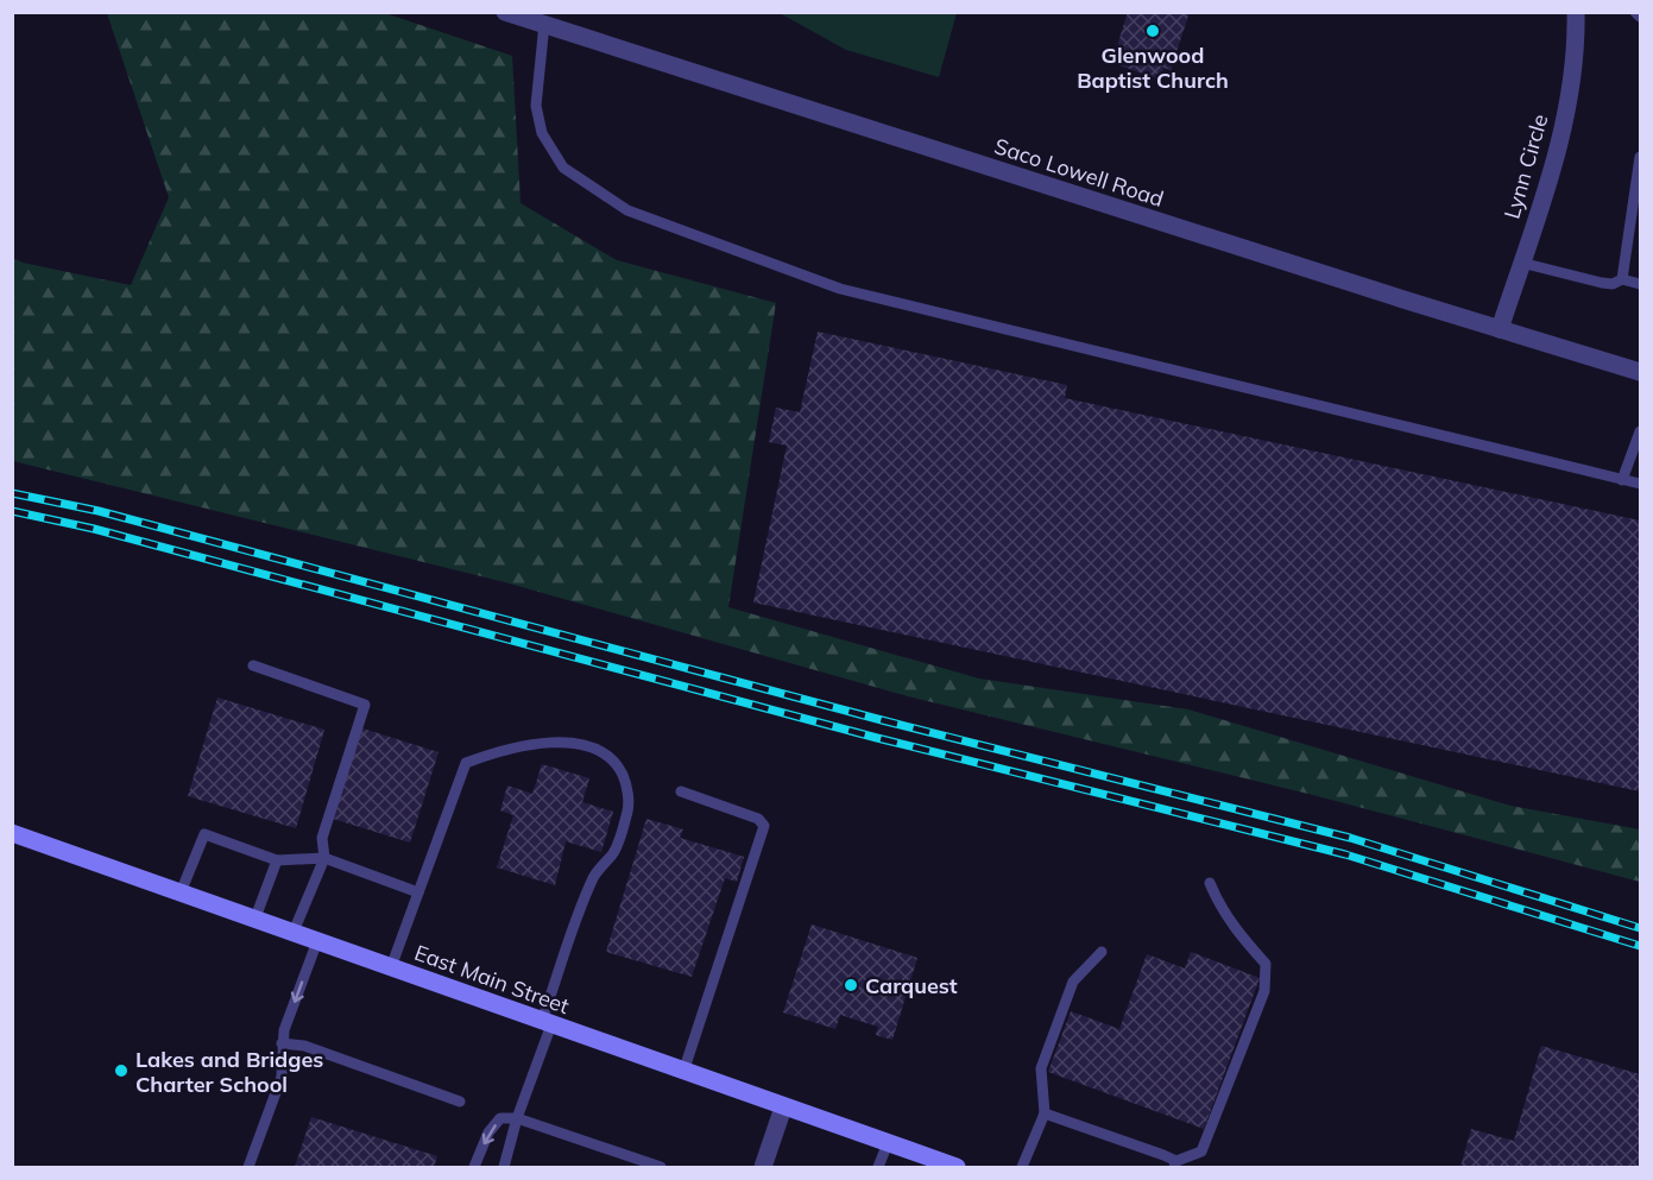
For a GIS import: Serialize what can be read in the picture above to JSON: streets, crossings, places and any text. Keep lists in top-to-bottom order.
{
  "streets": {
    "main road": ["East Main Street"],
    "street": ["Lynn Circle", "Saco Lowell Road"]
  },
  "crossings": [
    ["Lynn Circle", "Saco Lowell Road"]
  ],
  "places": ["Glenwood Baptist Church", "Carquest", "Lakes and Bridges Charter School"]
}
